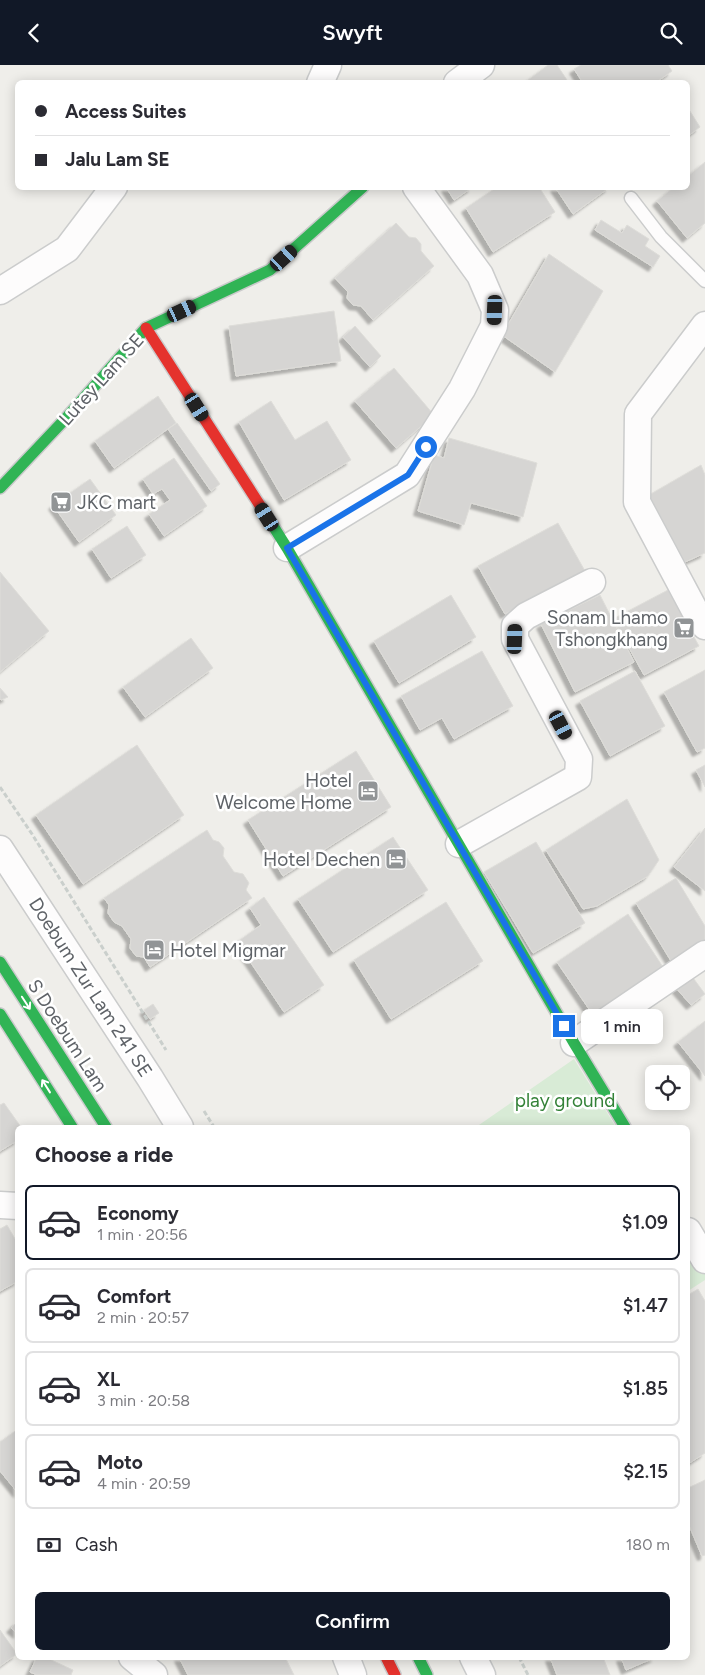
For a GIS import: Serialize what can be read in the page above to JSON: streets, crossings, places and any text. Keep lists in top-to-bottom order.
{
  "streets": {
    "main road": ["Lutey Lam SE", "S Doebum Lam"],
    "street": ["Doebum Zur Lam 241 SE"]
  },
  "parks": ["play ground"],
  "places": {
    "supermarket": ["JKC mart", "Sonam Lhamo Tshongkhang"],
    "hotel": ["Hotel Welcome Home", "Hotel Dechen", "Hotel Migmar"]
  },
  "page": {
    "header": "Swyft",
    "banner": ["Access Suites", "Jalu Lam SE"],
    "bubble": "1 min",
    "heading": "Choose a ride",
    "list": [
      {
        "name": "Economy",
        "note": "1 min · 20:56",
        "value": "$1.09"
      },
      {
        "name": "Comfort",
        "note": "2 min · 20:57",
        "value": "$1.47"
      },
      {
        "name": "XL",
        "note": "3 min · 20:58",
        "value": "$1.85"
      },
      {
        "name": "Moto",
        "note": "4 min · 20:59",
        "value": "$2.15"
      }
    ],
    "pay": ["Cash", "180 m"],
    "buttons": "Confirm"
  }
}
